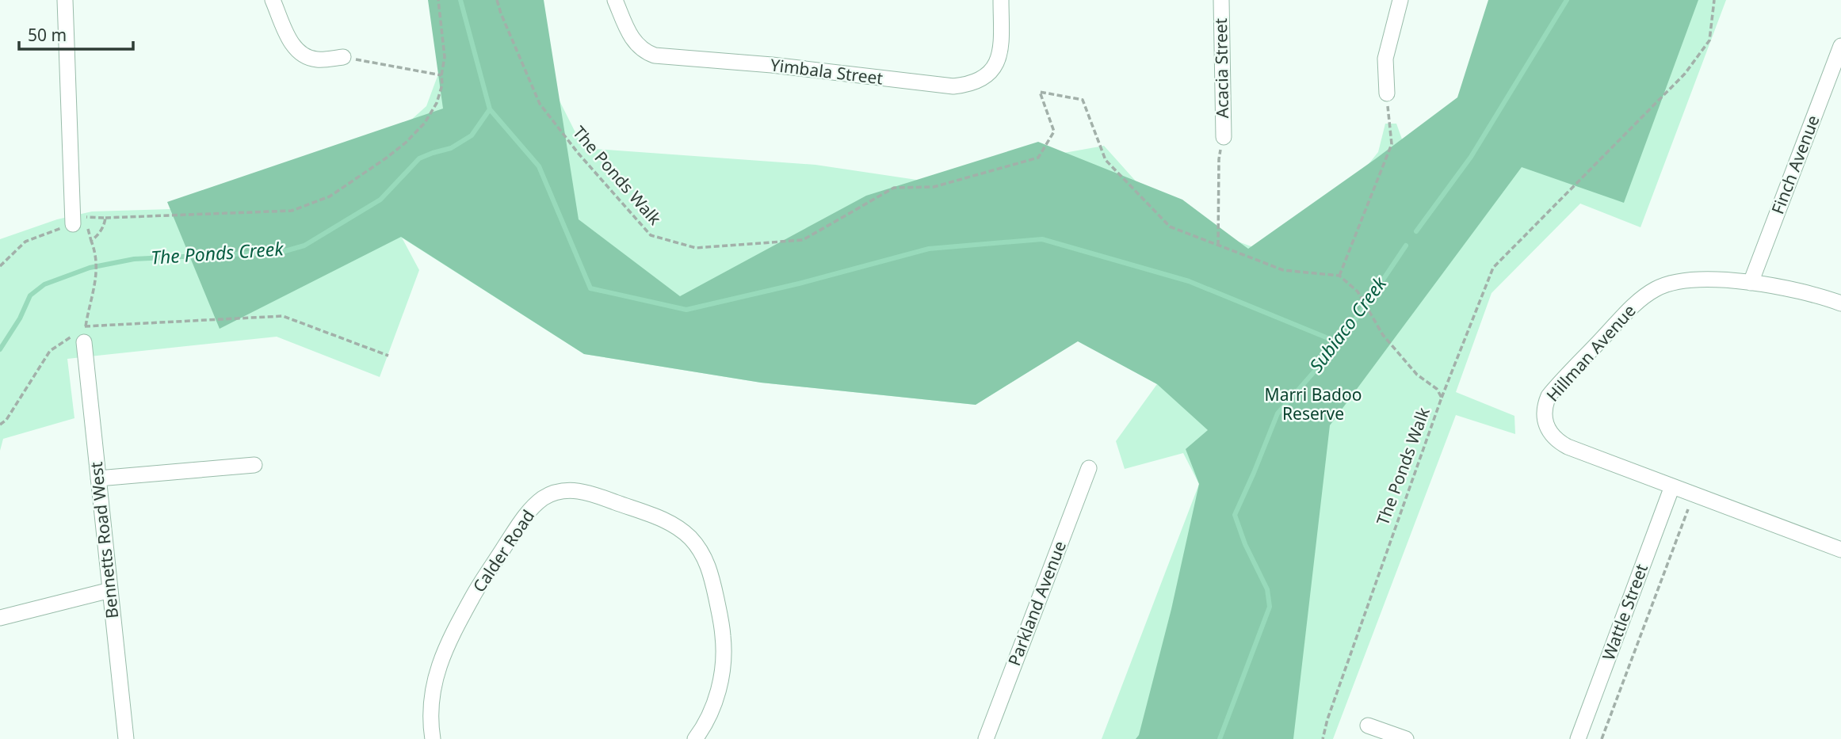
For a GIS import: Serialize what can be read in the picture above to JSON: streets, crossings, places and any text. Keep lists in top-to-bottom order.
{
  "streets": {
    "street": [
      "Acacia Street",
      "Yimbala Street",
      "Finch Avenue",
      "Hillman Avenue",
      "Bennetts Road West",
      "Calder Road",
      "Parkland Avenue",
      "Wattle Street"
    ],
    "path": ["The Ponds Walk"]
  },
  "crossings": [
    ["Finch Avenue", "Hillman Avenue"],
    ["Hillman Avenue", "Wattle Street"]
  ],
  "water": ["The Ponds Creek", "Subiaco Creek"],
  "parks": ["Marri Badoo Reserve"],
  "scale_bar": "50 m"
}
